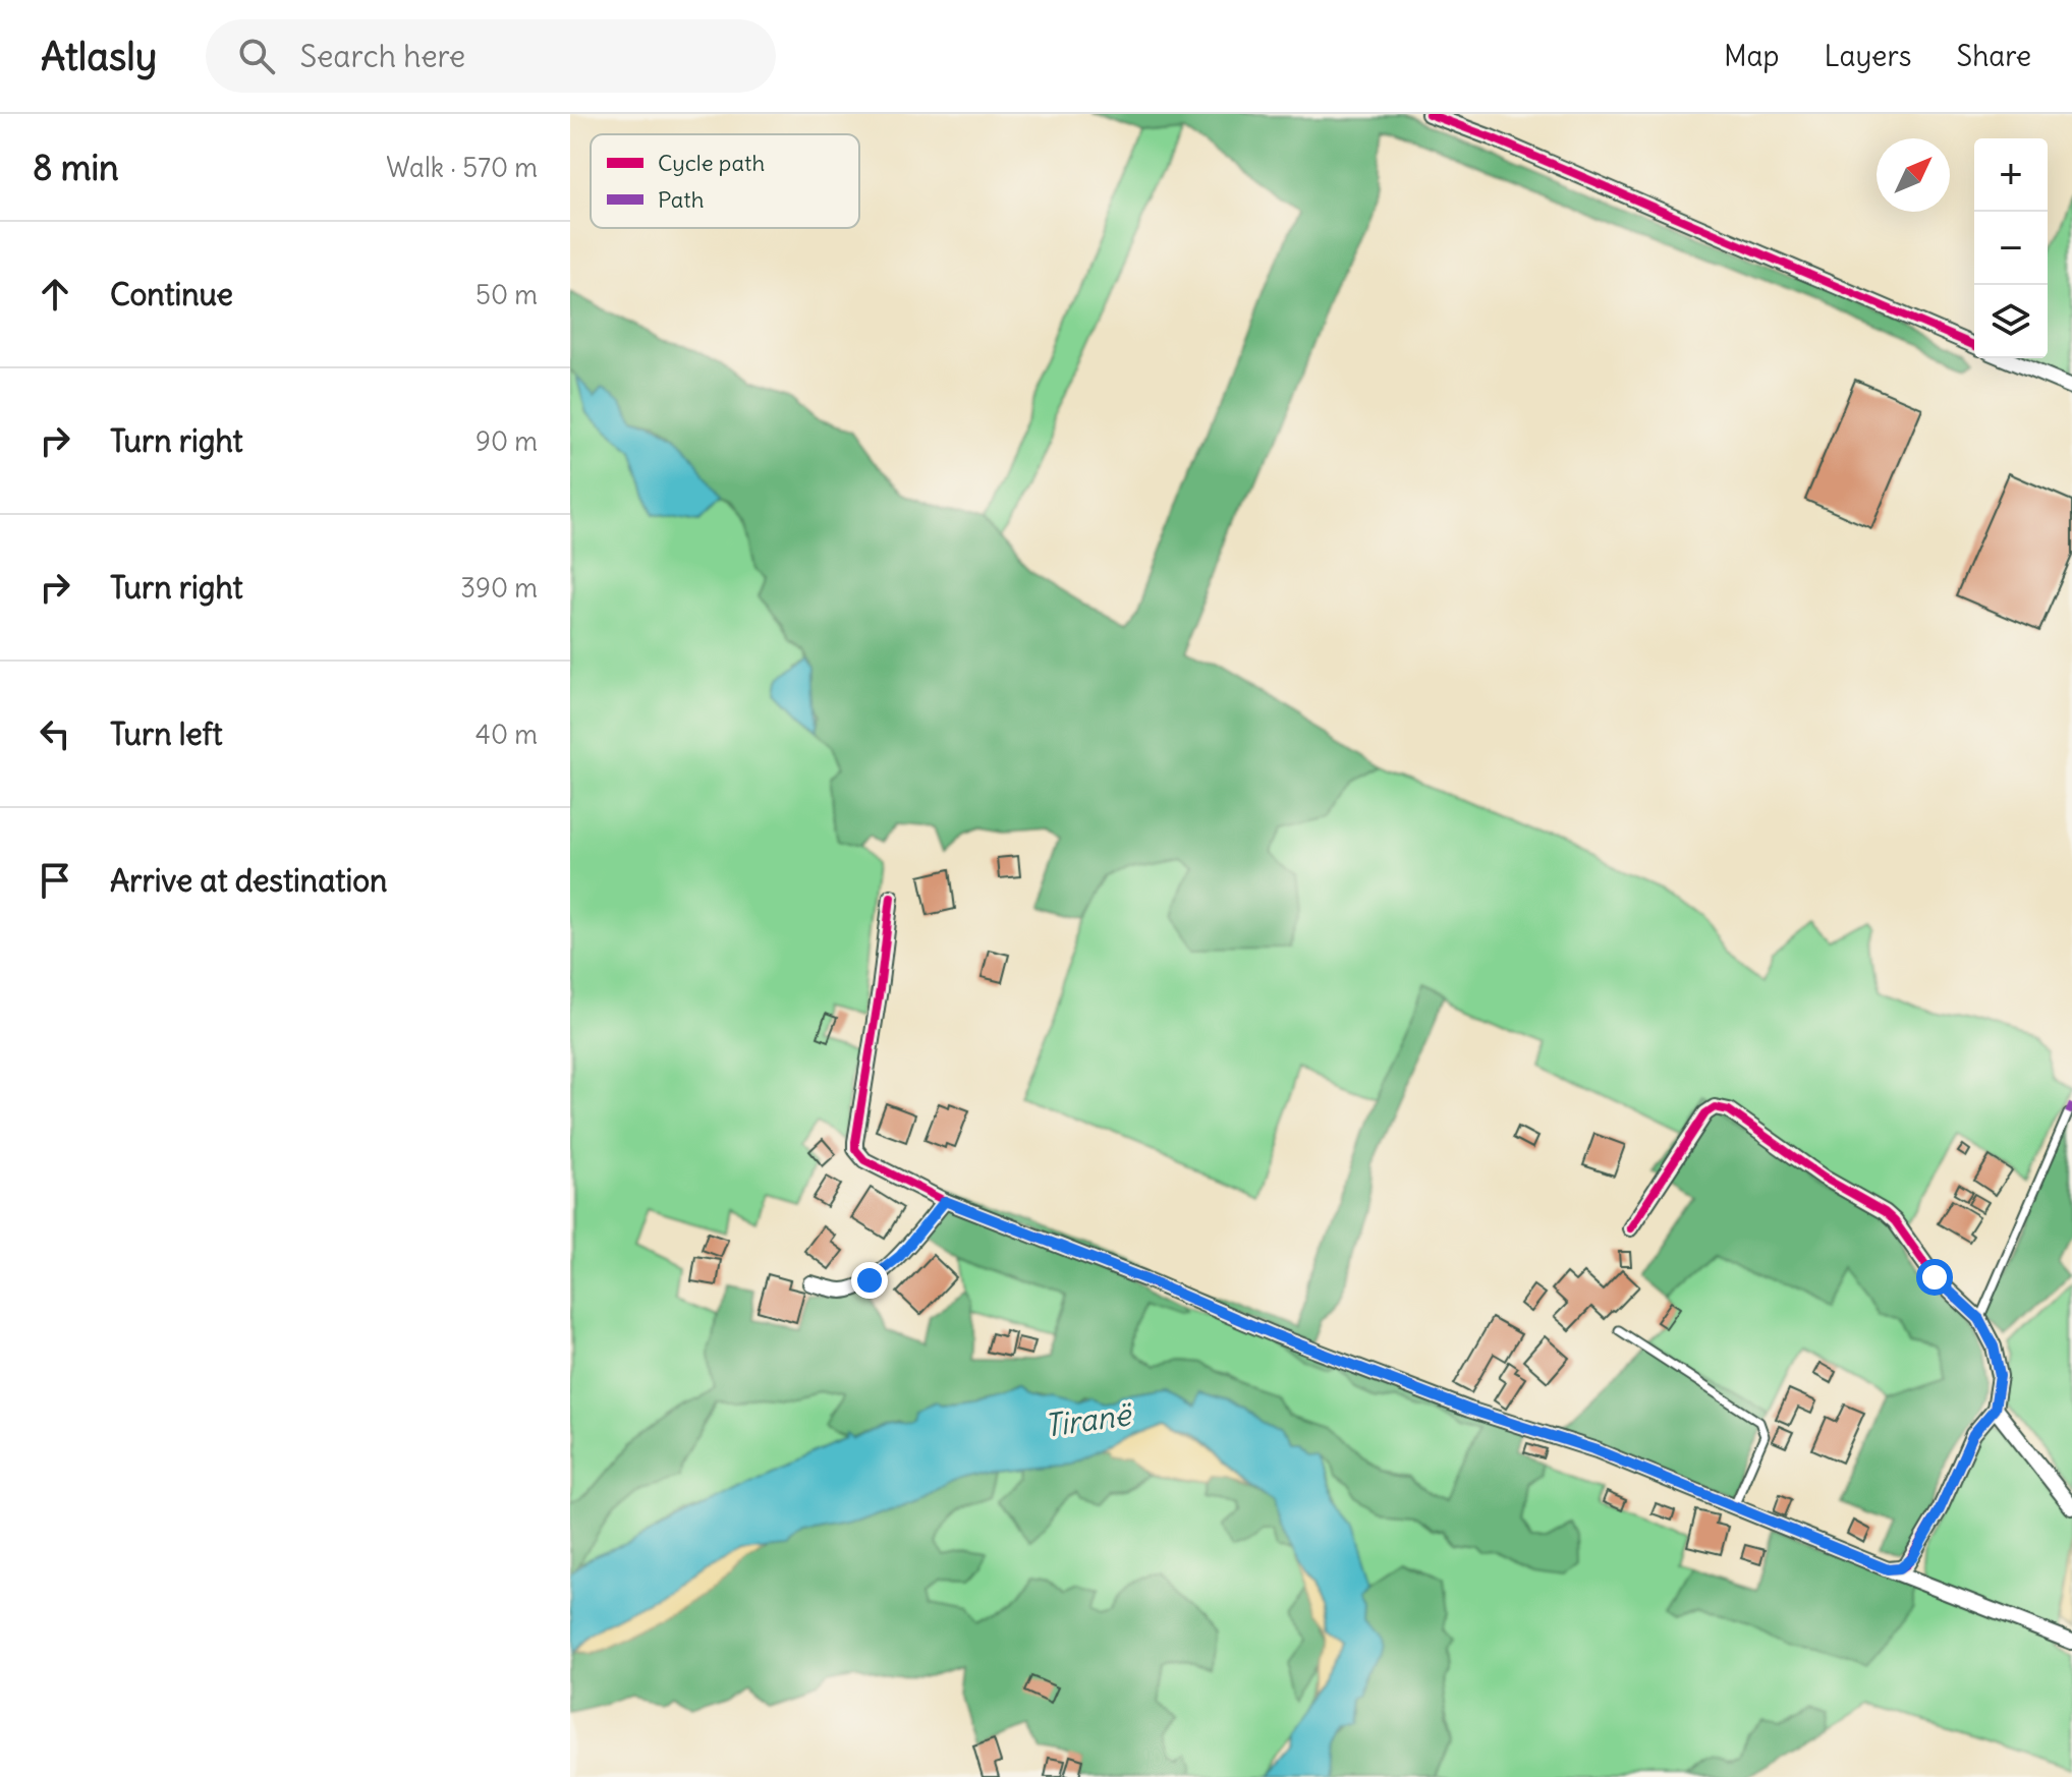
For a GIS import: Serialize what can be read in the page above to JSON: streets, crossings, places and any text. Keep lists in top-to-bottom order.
{
  "water": ["Tiranë"],
  "legend": ["Cycle path", "Path"],
  "north": "top right",
  "page": {
    "header": "Atlasly",
    "search": "Search here",
    "nav": ["Map", "Layers", "Share"],
    "heading": ["8 min", "Walk · 570 m"],
    "map_buttons": ["+", "−"],
    "list": [
      ["Continue", "50 m"],
      ["Turn right", "90 m"],
      ["Turn right", "390 m"],
      ["Turn left", "40 m"],
      "Arrive at destination"
    ]
  }
}
